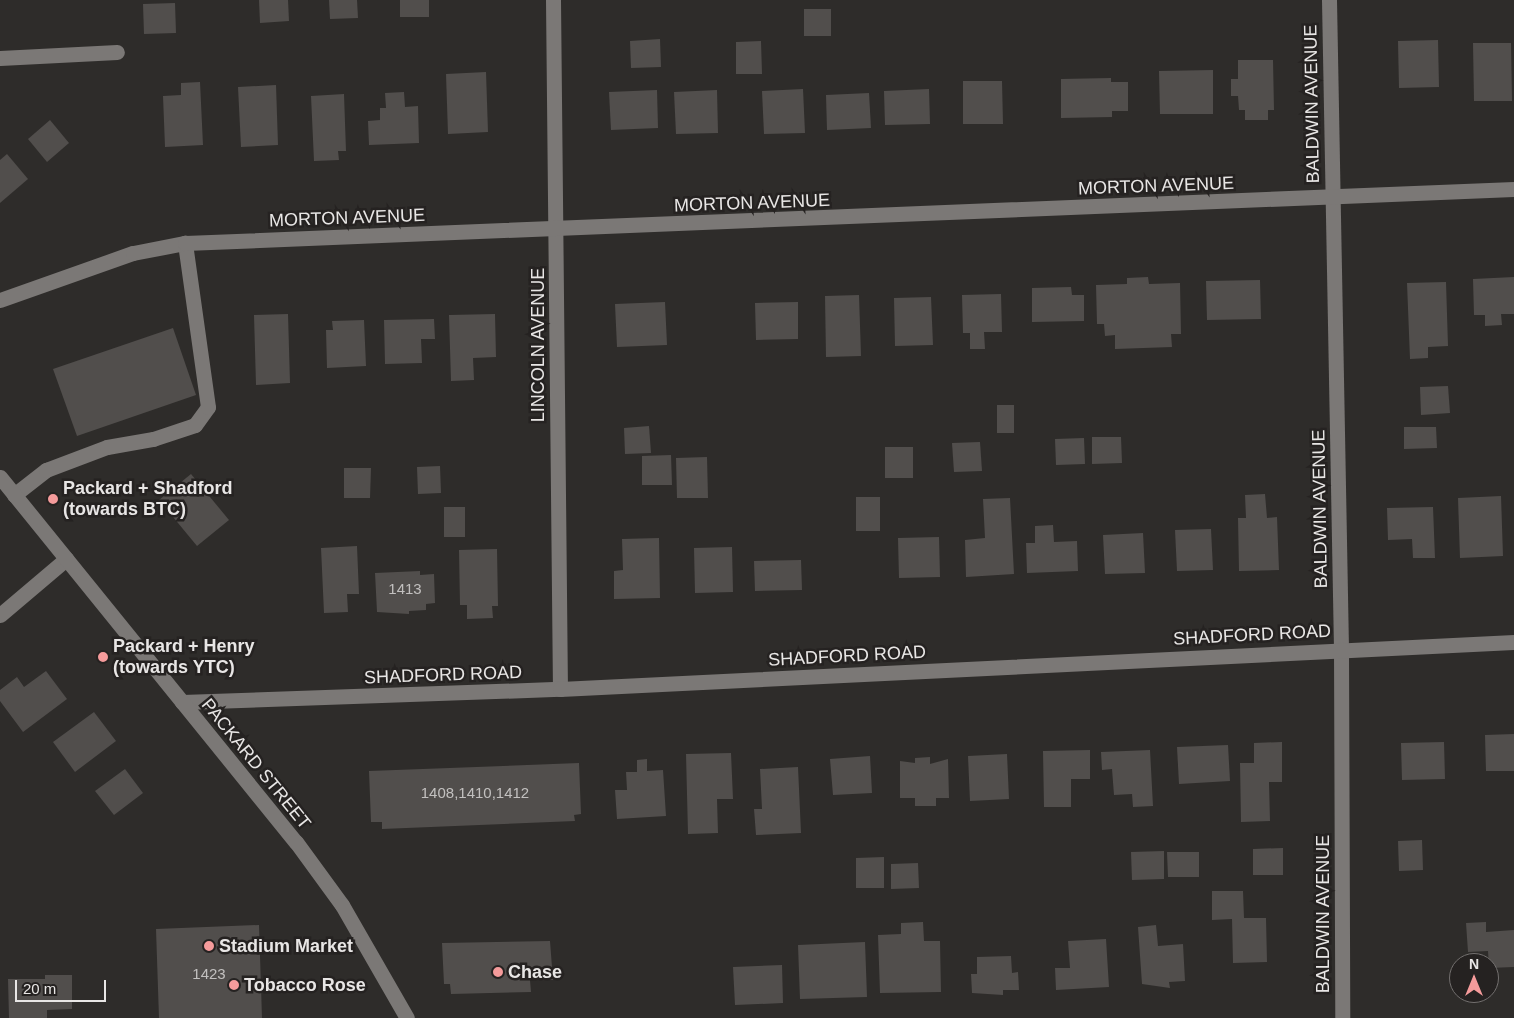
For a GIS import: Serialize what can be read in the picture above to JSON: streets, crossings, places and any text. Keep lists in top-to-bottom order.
{
  "streets": {
    "street": [
      "BALDWIN AVENUE",
      "MORTON AVENUE",
      "LINCOLN AVENUE",
      "SHADFORD ROAD",
      "PACKARD STREET"
    ]
  },
  "crossings": [
    ["BALDWIN AVENUE", "MORTON AVENUE"],
    ["BALDWIN AVENUE", "SHADFORD ROAD"],
    ["MORTON AVENUE", "LINCOLN AVENUE"],
    ["LINCOLN AVENUE", "SHADFORD ROAD"],
    ["SHADFORD ROAD", "PACKARD STREET"]
  ],
  "places": [
    "Packard + Shadford (towards BTC)",
    "Packard + Henry (towards YTC)",
    "Stadium Market",
    "Chase",
    "Tobacco Rose"
  ],
  "house_numbers": ["1413", "1408,1410,1412", "1423"],
  "scale_bar": "20 m",
  "north": "top"
}
